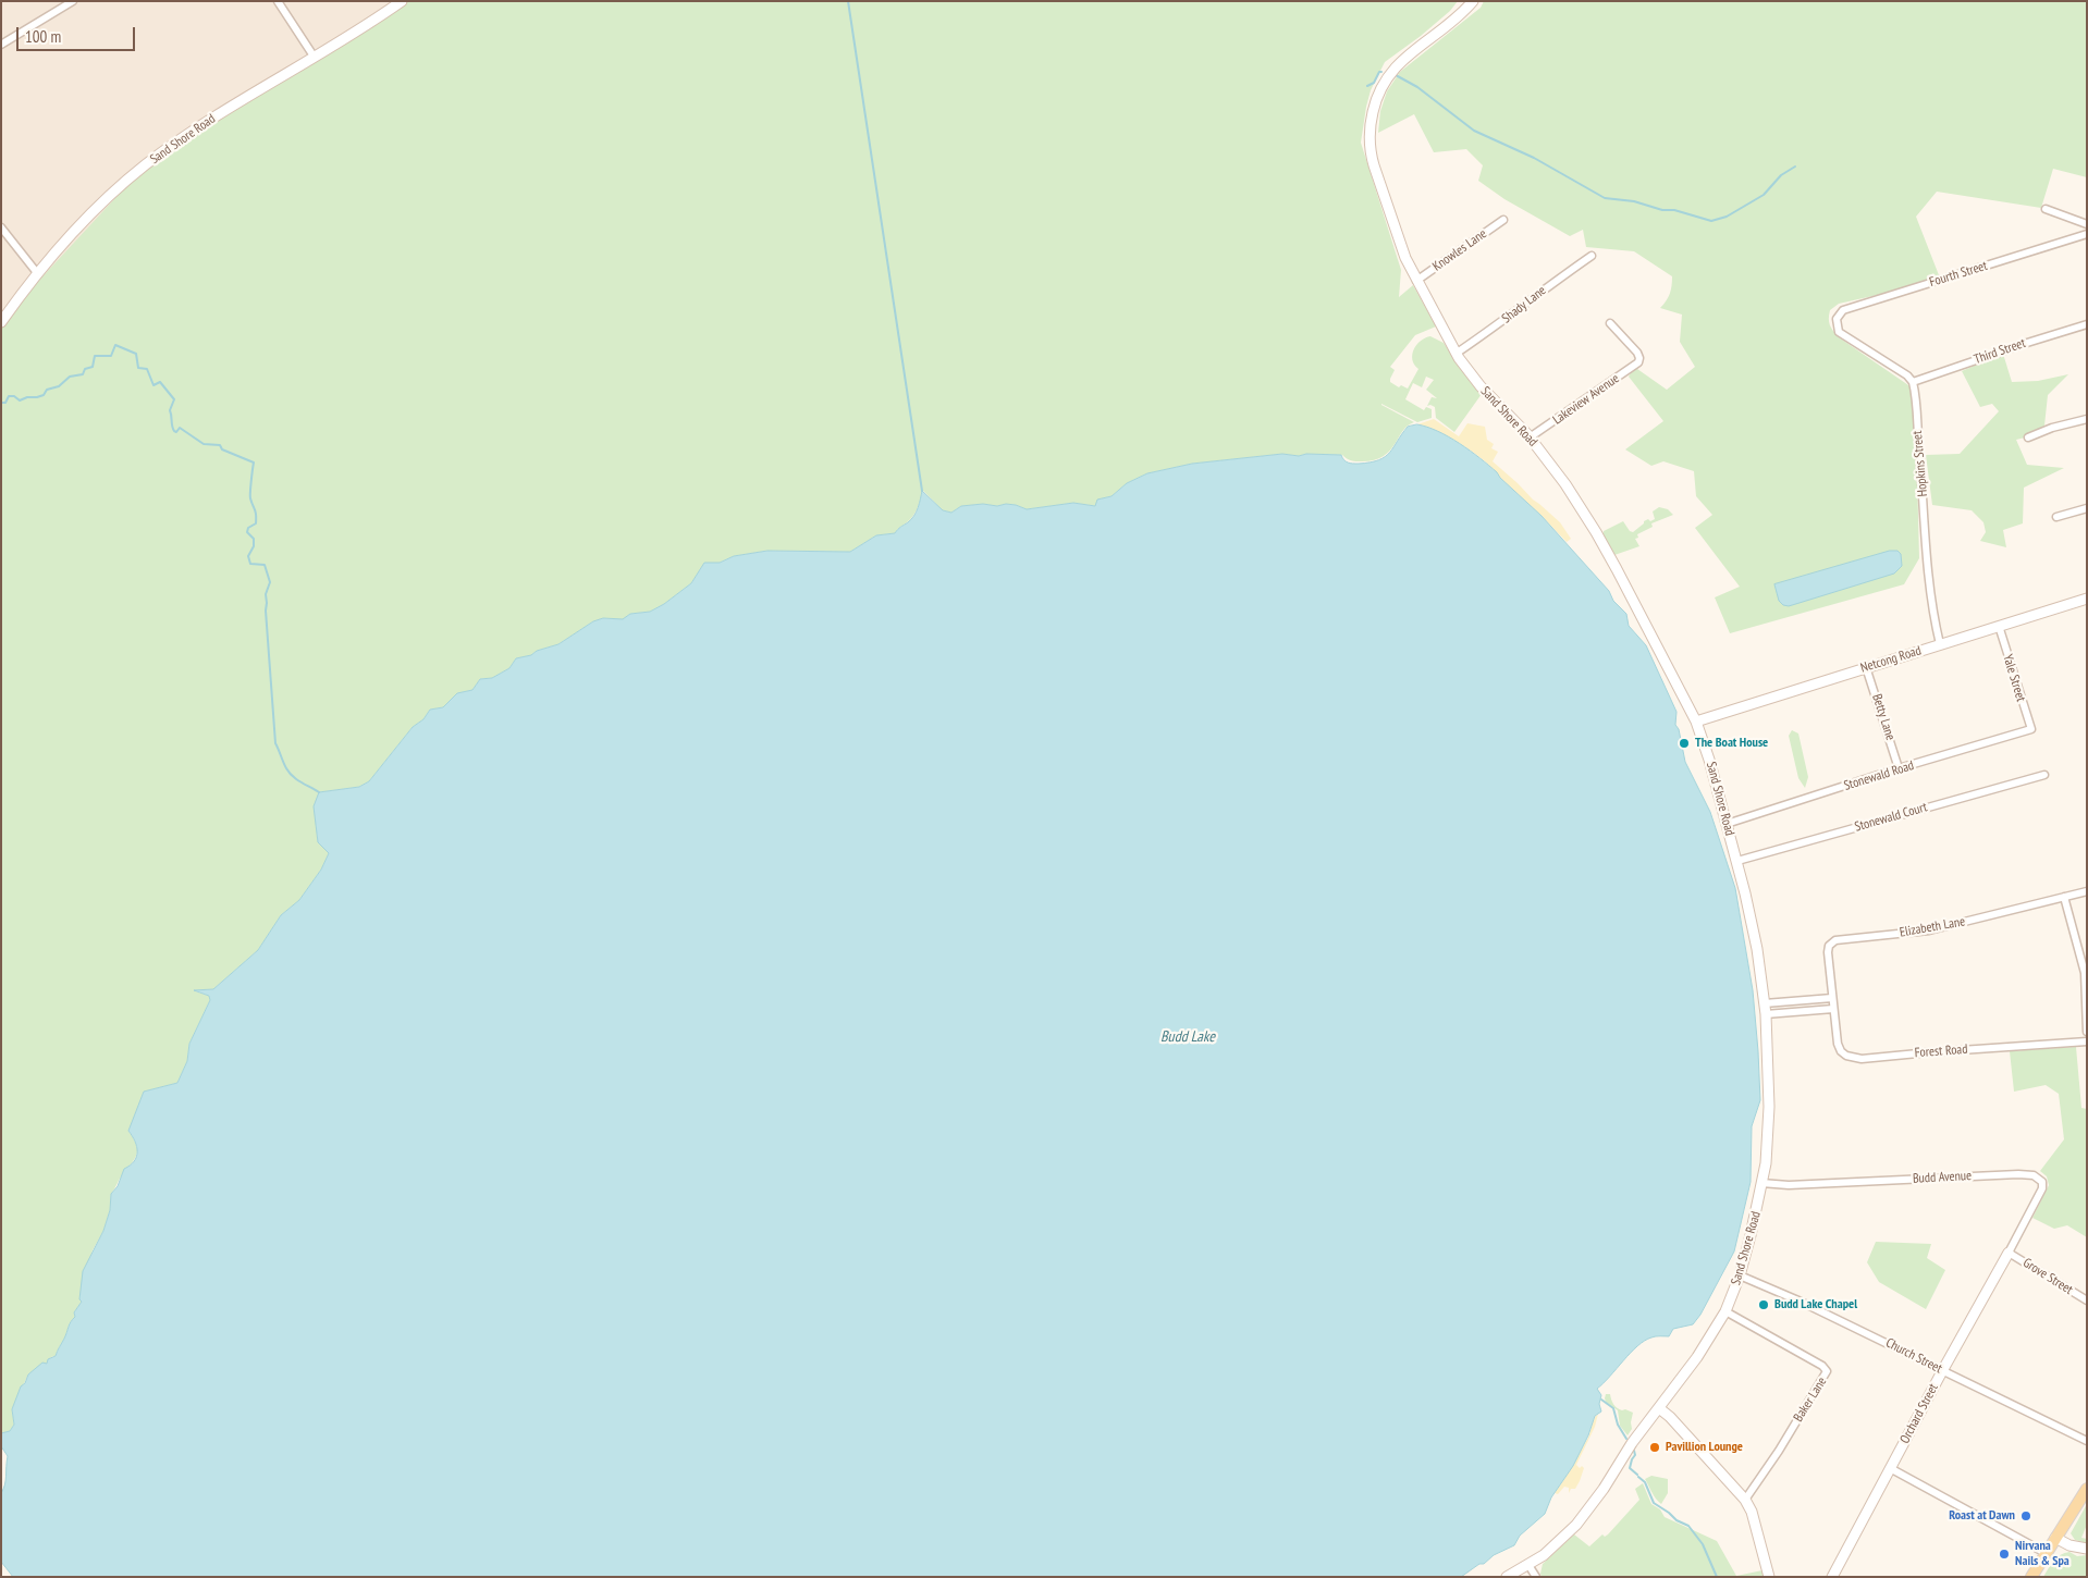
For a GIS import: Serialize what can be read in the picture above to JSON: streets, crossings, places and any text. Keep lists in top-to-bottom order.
{
  "streets": {
    "street": [
      "Sand Shore Road",
      "Knowles Lane",
      "Fourth Street",
      "Shady Lane",
      "Third Street",
      "Lakeview Avenue",
      "Hopkins Street",
      "Netcong Road",
      "Yale Street",
      "Betty Lane",
      "Stonewald Road",
      "Stonewald Court",
      "Elizabeth Lane",
      "Forest Road",
      "Budd Avenue",
      "Grove Street",
      "Church Street",
      "Baker Lane",
      "Orchard Street"
    ]
  },
  "crossings": [
    ["Sand Shore Road", "Knowles Lane"],
    ["Sand Shore Road", "Shady Lane"],
    ["Sand Shore Road", "Lakeview Avenue"],
    ["Sand Shore Road", "Netcong Road"],
    ["Sand Shore Road", "Stonewald Road"],
    ["Sand Shore Road", "Stonewald Court"],
    ["Sand Shore Road", "Budd Avenue"],
    ["Sand Shore Road", "Church Street"],
    ["Sand Shore Road", "Baker Lane"],
    ["Fourth Street", "Third Street"],
    ["Fourth Street", "Hopkins Street"],
    ["Third Street", "Hopkins Street"],
    ["Hopkins Street", "Netcong Road"],
    ["Netcong Road", "Yale Street"],
    ["Netcong Road", "Betty Lane"],
    ["Yale Street", "Stonewald Road"],
    ["Betty Lane", "Stonewald Road"],
    ["Elizabeth Lane", "Forest Road"],
    ["Budd Avenue", "Grove Street"],
    ["Budd Avenue", "Orchard Street"],
    ["Grove Street", "Orchard Street"],
    ["Church Street", "Orchard Street"]
  ],
  "water": ["Budd Lake"],
  "places": [
    "The Boat House",
    "Budd Lake Chapel",
    "Pavillion Lounge",
    "Roast at Dawn",
    "Nirvana Nails & Spa"
  ],
  "scale_bar": "100 m"
}
